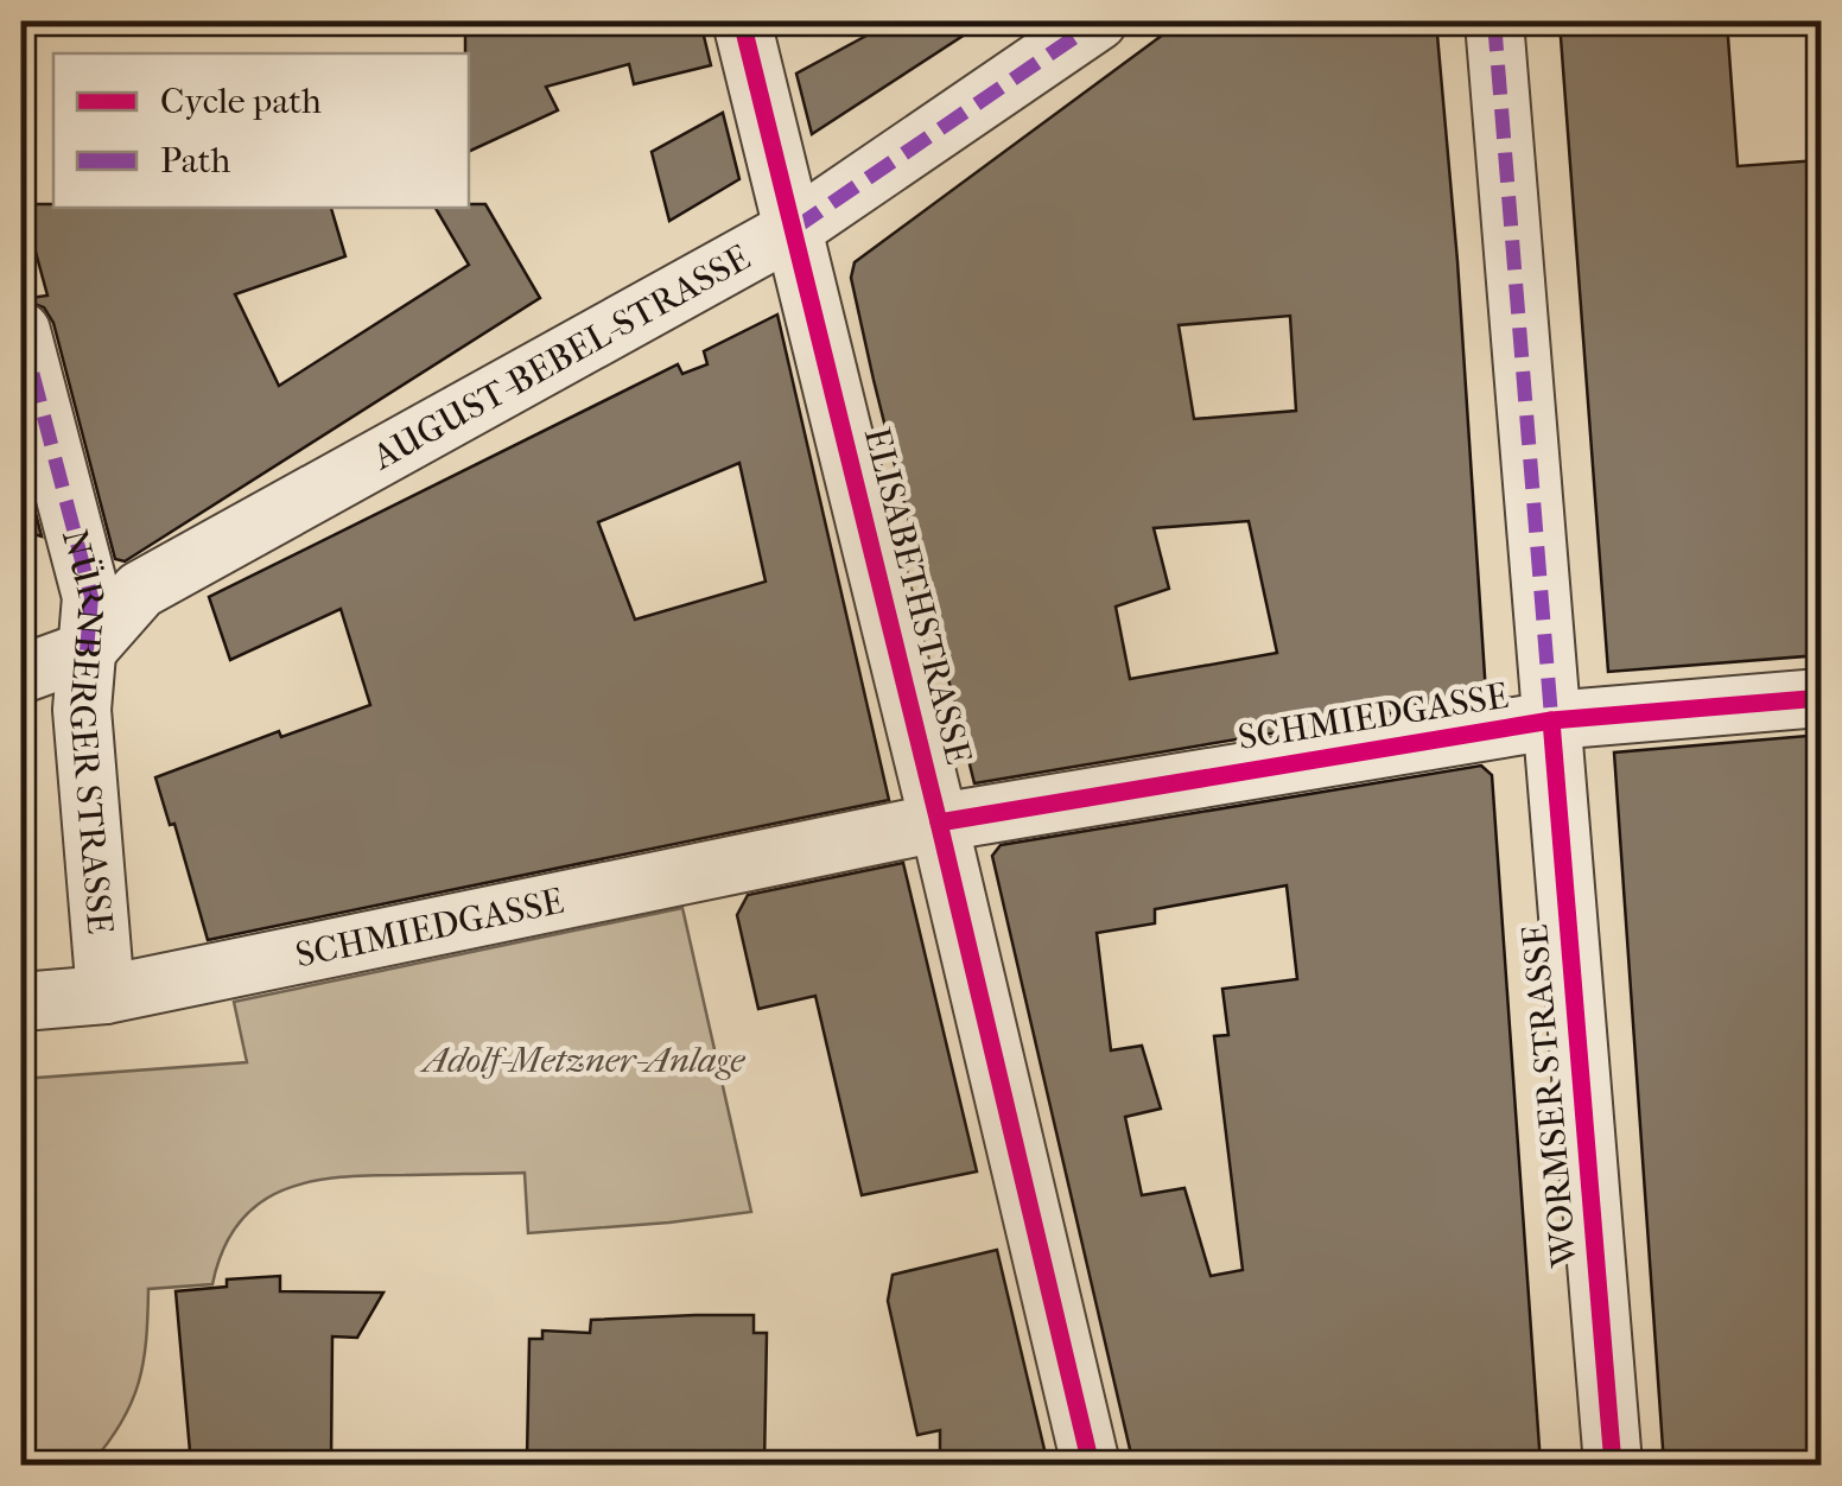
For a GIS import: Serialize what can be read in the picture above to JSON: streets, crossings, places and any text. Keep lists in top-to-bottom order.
{
  "streets": {
    "street": [
      "AUGUST-BEBEL-STRASSE",
      "ELISABETHSTRASSE",
      "SCHMIEDGASSE",
      "NÜRNBERGER STRASSE",
      "WORMSER STRASSE"
    ]
  },
  "crossings": [
    ["AUGUST-BEBEL-STRASSE", "ELISABETHSTRASSE"],
    ["AUGUST-BEBEL-STRASSE", "NÜRNBERGER STRASSE"],
    ["ELISABETHSTRASSE", "SCHMIEDGASSE"],
    ["SCHMIEDGASSE", "NÜRNBERGER STRASSE"],
    ["SCHMIEDGASSE", "WORMSER STRASSE"]
  ],
  "parks": ["Adolf-Metzner-Anlage"],
  "legend": ["Cycle path", "Path"]
}
